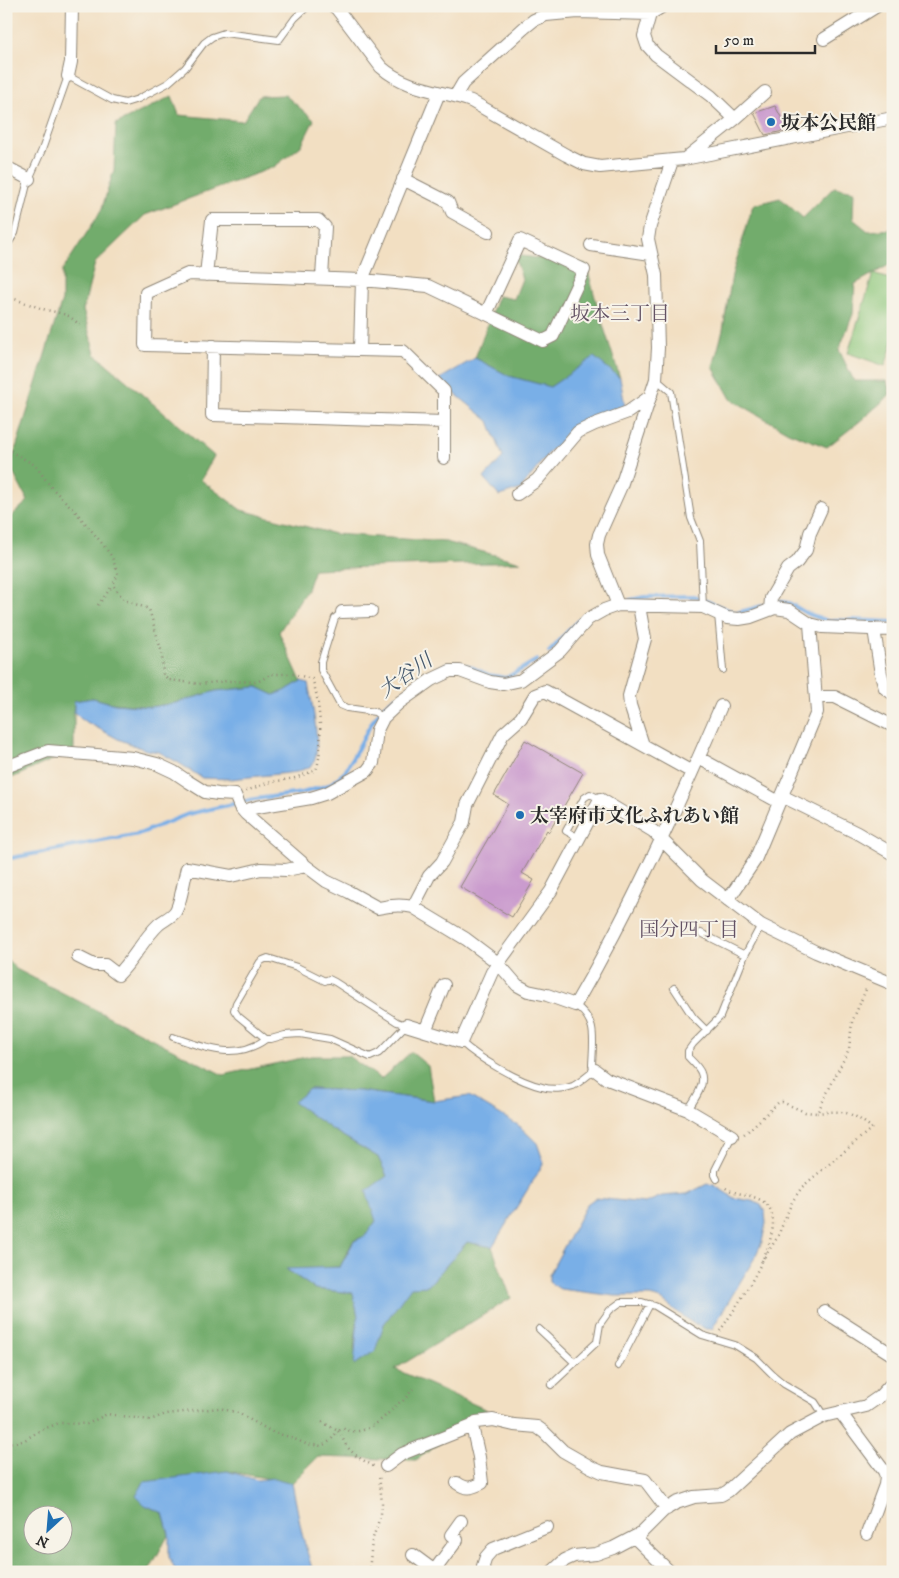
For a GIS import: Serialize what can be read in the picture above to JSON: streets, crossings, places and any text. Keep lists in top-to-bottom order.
{
  "districts": ["坂本三丁目", "国分四丁目"],
  "water": ["大谷川"],
  "places": ["坂本公民館", "太宰府市文化ふれあい館"],
  "scale_bar": "50 m",
  "north": "bottom left"
}
